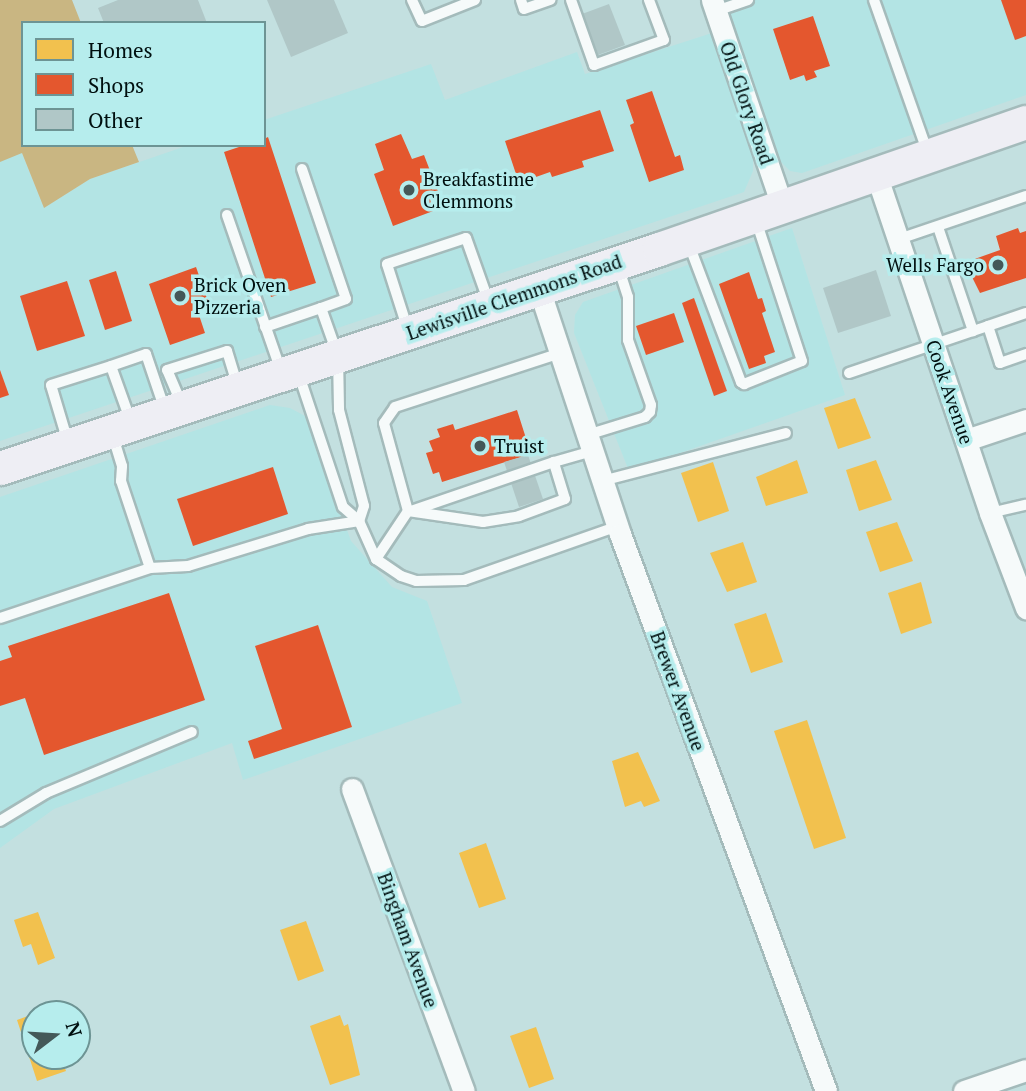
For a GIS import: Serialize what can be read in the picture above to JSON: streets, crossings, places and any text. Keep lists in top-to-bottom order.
{
  "streets": {
    "main road": ["Lewisville Clemmons Road"],
    "street": [
      "Old Glory Road",
      "Cook Avenue",
      "Brewer Avenue",
      "Bingham Avenue"
    ]
  },
  "crossings": [
    ["Old Glory Road", "Lewisville Clemmons Road"],
    ["Lewisville Clemmons Road", "Cook Avenue"],
    ["Lewisville Clemmons Road", "Brewer Avenue"]
  ],
  "places": [
    "Breakfastime Clemmons",
    "Wells Fargo",
    "Brick Oven Pizzeria",
    "Truist"
  ],
  "legend": ["Homes", "Shops", "Other"],
  "north": "right"
}
